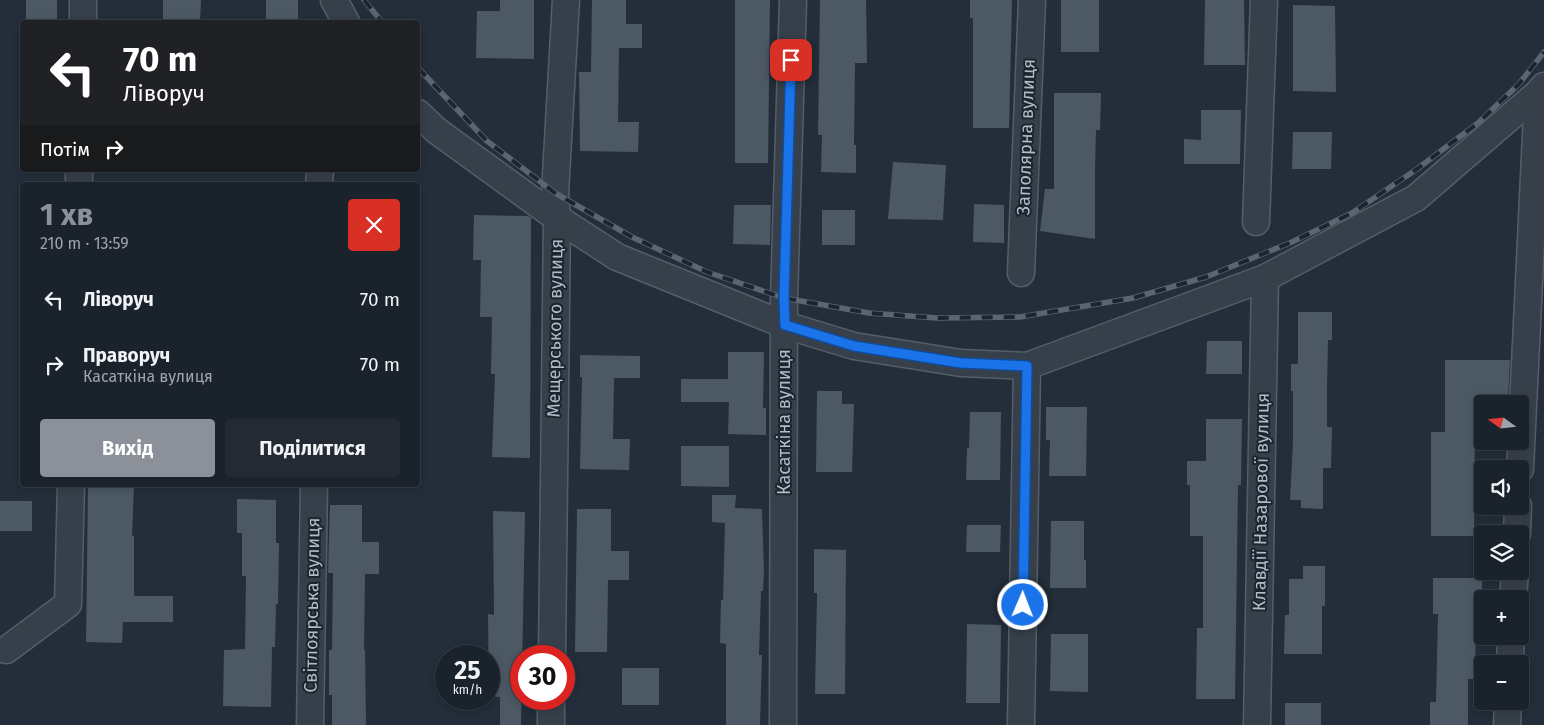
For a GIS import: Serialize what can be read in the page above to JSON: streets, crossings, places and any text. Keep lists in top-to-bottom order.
{
  "streets": {
    "street": [
      "Заполярна вулиця",
      "Мещерського вулиця",
      "Касаткіна вулиця",
      "Клавдії Назарової вулиця",
      "Світлоярська вулиця"
    ]
  },
  "north": "left",
  "page": {
    "turn": ["70 m", "Ліворуч"],
    "then": "Потім",
    "heading": ["1 хв", "210 m · 13:59"],
    "list": [
      {
        "name": "Ліворуч",
        "value": "70 m"
      },
      {
        "name": "Праворуч",
        "note": "Касаткіна вулиця",
        "value": "70 m"
      }
    ],
    "map_buttons": ["+", "−"],
    "buttons": ["Вихід", "Поділитися"],
    "speed": "25 km/h",
    "limit": "30"
  }
}
